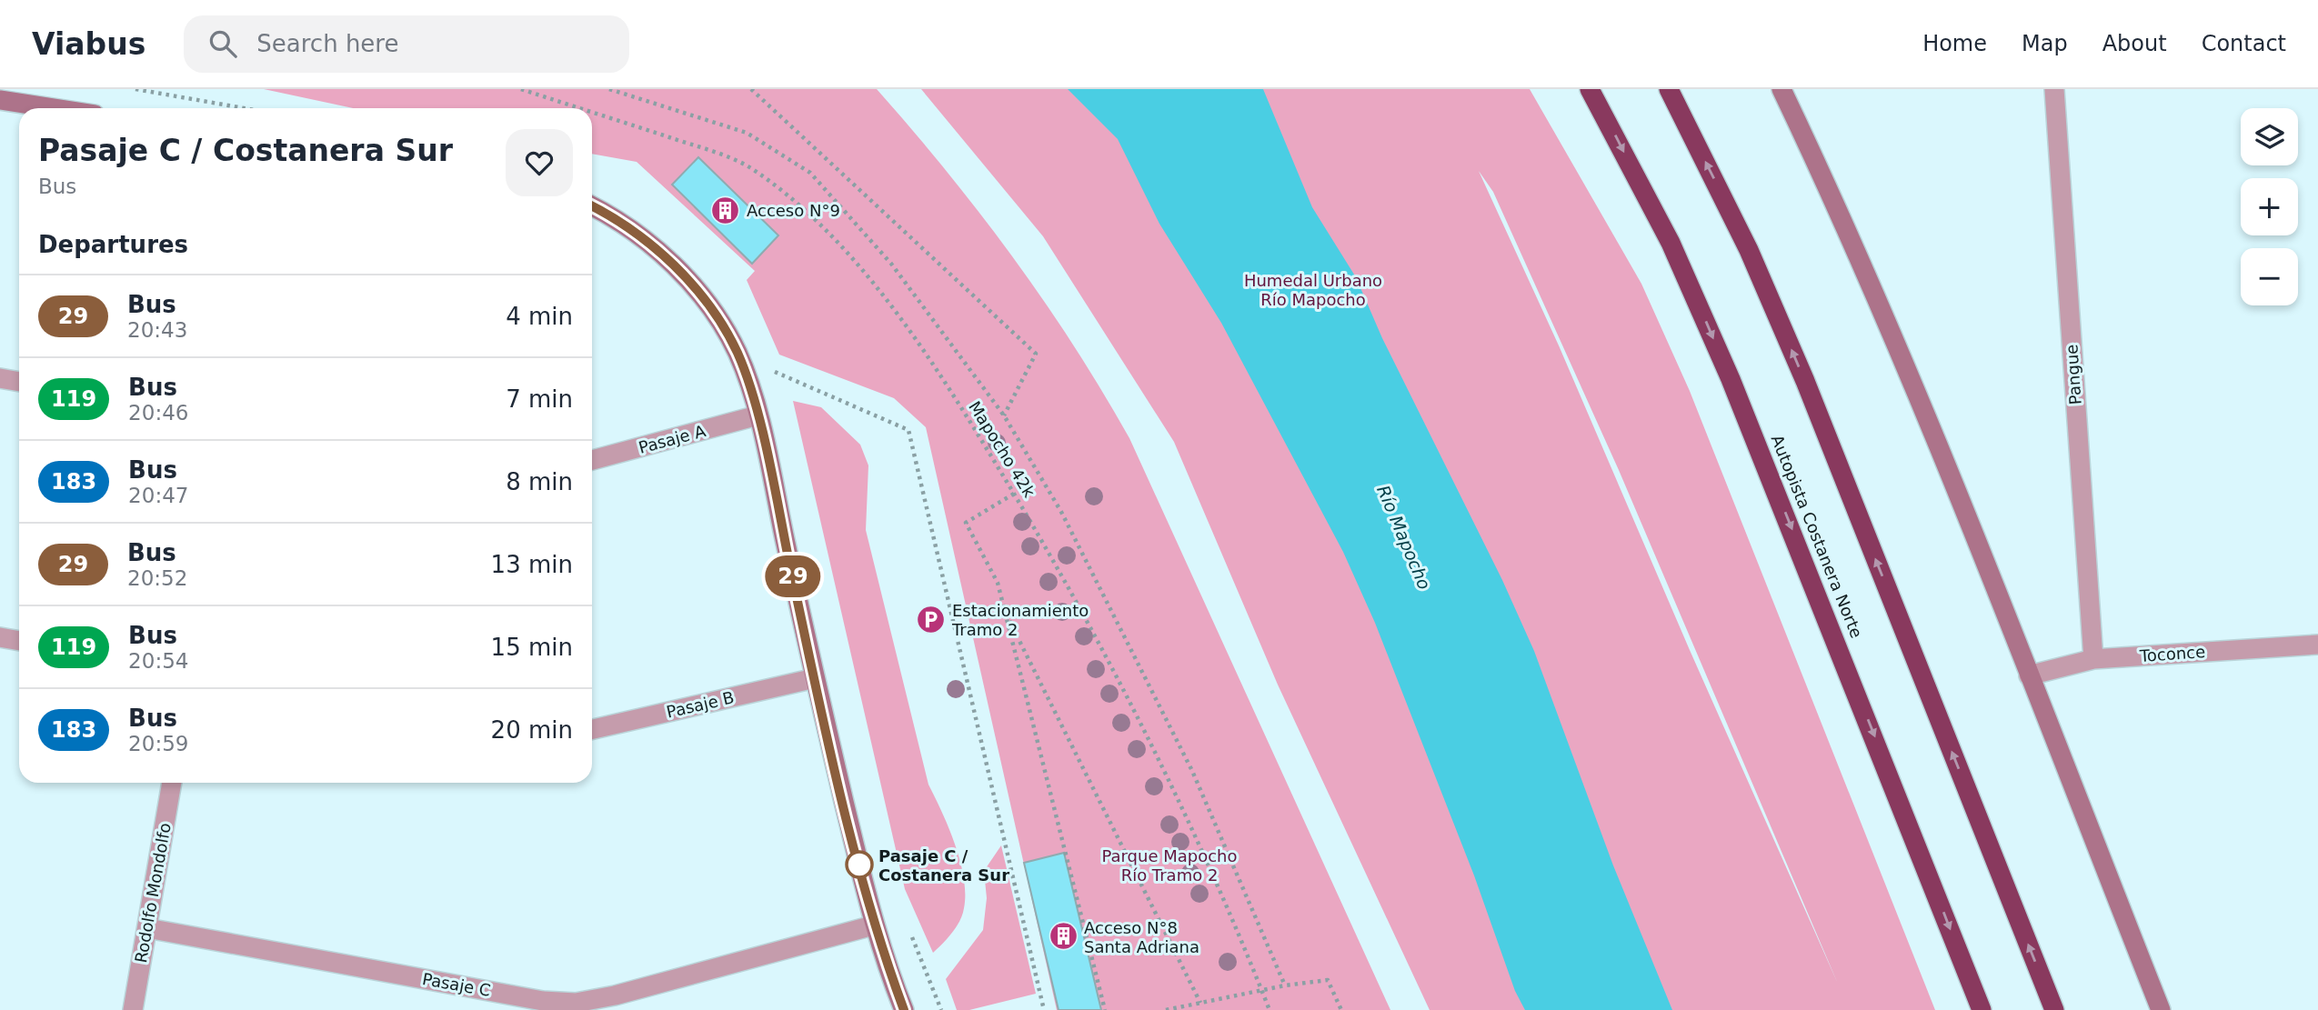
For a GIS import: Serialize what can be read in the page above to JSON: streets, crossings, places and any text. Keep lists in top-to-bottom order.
{
  "streets": {
    "highway": ["Autopista Costanera Norte"],
    "street": [
      "Pangue",
      "Pasaje A",
      "Toconce",
      "Pasaje B",
      "Rodolfo Mondolfo",
      "Pasaje C"
    ],
    "path": ["Mapocho 42k"]
  },
  "crossings": [
    ["Pangue", "Toconce"],
    ["Rodolfo Mondolfo", "Pasaje C"]
  ],
  "water": ["Río Mapocho"],
  "parks": ["Humedal Urbano Río Mapocho", "Parque Mapocho Río Tramo 2"],
  "places": {
    "building": ["Acceso N°9", "Acceso N°8 Santa Adriana"],
    "parking": ["Estacionamiento Tramo 2"],
    "other": ["Pasaje C / Costanera Sur"]
  },
  "lines": ["bus line 29"],
  "page": {
    "header": "Viabus",
    "search": "Search here",
    "nav": [
      "Home",
      "Map",
      "About",
      "Contact"
    ],
    "on_map": "29",
    "map_buttons": ["+", "−"],
    "heading": [
      ["Pasaje C / Costanera Sur", "Bus"],
      "Departures"
    ],
    "list": [
      {
        "mark": "29",
        "name": "Bus",
        "note": "20:43",
        "value": "4 min"
      },
      {
        "mark": "119",
        "name": "Bus",
        "note": "20:46",
        "value": "7 min"
      },
      {
        "mark": "183",
        "name": "Bus",
        "note": "20:47",
        "value": "8 min"
      },
      {
        "mark": "29",
        "name": "Bus",
        "note": "20:52",
        "value": "13 min"
      },
      {
        "mark": "119",
        "name": "Bus",
        "note": "20:54",
        "value": "15 min"
      },
      {
        "mark": "183",
        "name": "Bus",
        "note": "20:59",
        "value": "20 min"
      }
    ]
  }
}
